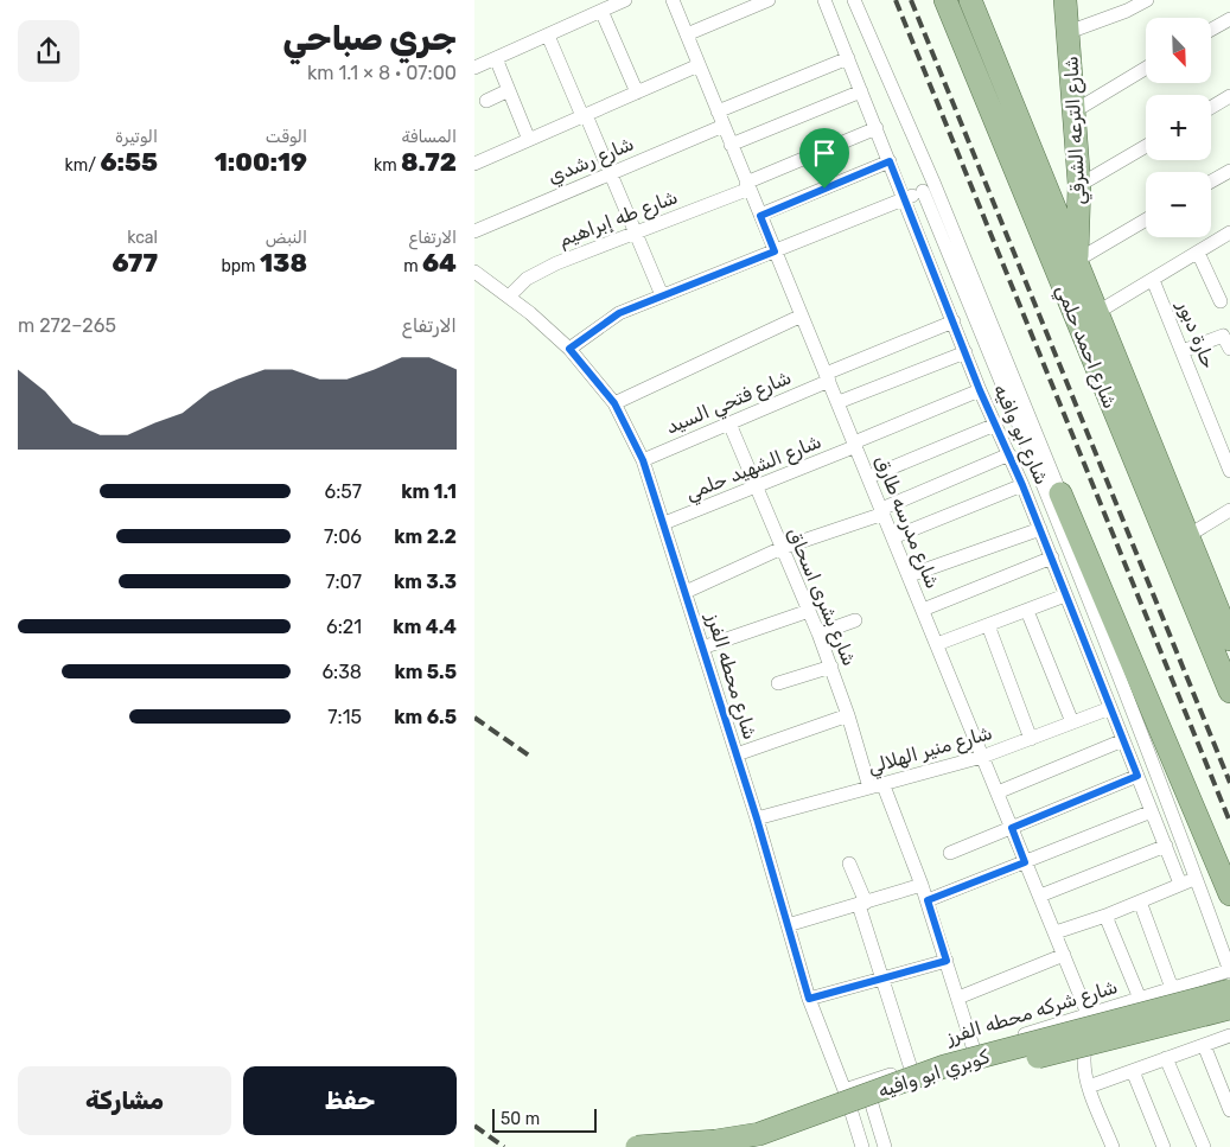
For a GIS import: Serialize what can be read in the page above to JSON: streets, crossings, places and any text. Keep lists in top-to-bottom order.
{
  "streets": {
    "main road": ["شارع الترعه الشرقي", "شارع احمد حلمي", "كوبري ابو وافيه"],
    "street": [
      "شارع رشدي",
      "شارع طه إبراهيم",
      "حارة دبور",
      "شارع فتحي السيد",
      "شارع ابو وافيه",
      "شارع الشهيد حلمي",
      "شارع مدرسه طارق",
      "شارع بشرى اسحاق",
      "شارع محطه الفرز",
      "شارع منير الهلالي",
      "شارع شركه محطه الفرز"
    ]
  },
  "crossings": [
    ["شارع الترعه الشرقي", "شارع احمد حلمي"],
    ["شارع رشدي", "شارع مدرسه طارق"],
    ["شارع طه إبراهيم", "شارع ابو وافيه"],
    ["شارع طه إبراهيم", "شارع مدرسه طارق"],
    ["شارع طه إبراهيم", "شارع محطه الفرز"],
    ["شارع فتحي السيد", "شارع ابو وافيه"],
    ["شارع فتحي السيد", "شارع مدرسه طارق"],
    ["شارع فتحي السيد", "شارع بشرى اسحاق"],
    ["شارع فتحي السيد", "شارع محطه الفرز"],
    ["شارع ابو وافيه", "شارع الشهيد حلمي"],
    ["شارع ابو وافيه", "شارع منير الهلالي"],
    ["شارع ابو وافيه", "شارع شركه محطه الفرز"],
    ["شارع الشهيد حلمي", "شارع مدرسه طارق"],
    ["شارع الشهيد حلمي", "شارع بشرى اسحاق"],
    ["شارع الشهيد حلمي", "شارع محطه الفرز"],
    ["شارع مدرسه طارق", "شارع منير الهلالي"],
    ["شارع مدرسه طارق", "شارع شركه محطه الفرز"],
    ["شارع بشرى اسحاق", "شارع منير الهلالي"],
    ["شارع بشرى اسحاق", "شارع شركه محطه الفرز"],
    ["شارع محطه الفرز", "شارع منير الهلالي"],
    ["شارع محطه الفرز", "شارع شركه محطه الفرز"]
  ],
  "scale_bar": "50 m",
  "north": "bottom right",
  "page": {
    "heading": ["جري صباحي", "07:00 · 8 × 1.1 km"],
    "map_buttons": ["+", "−"],
    "stats": [
      ["المسافة", "8.72 km"],
      ["الوقت", "1:00:19"],
      ["الوتيرة", "6:55 /km"],
      ["الارتفاع", "64 m"],
      ["النبض", "138 bpm"],
      ["kcal", "677"]
    ],
    "chart": ["الارتفاع", "265–272 m"],
    "list": [
      {
        "name": "1.1 km",
        "note": "6:57"
      },
      {
        "name": "2.2 km",
        "note": "7:06"
      },
      {
        "name": "3.3 km",
        "note": "7:07"
      },
      {
        "name": "4.4 km",
        "note": "6:21"
      },
      {
        "name": "5.5 km",
        "note": "6:38"
      },
      {
        "name": "6.5 km",
        "note": "7:15"
      }
    ],
    "buttons": ["حفظ", "مشاركة"],
    "scale": "50 m"
  }
}
